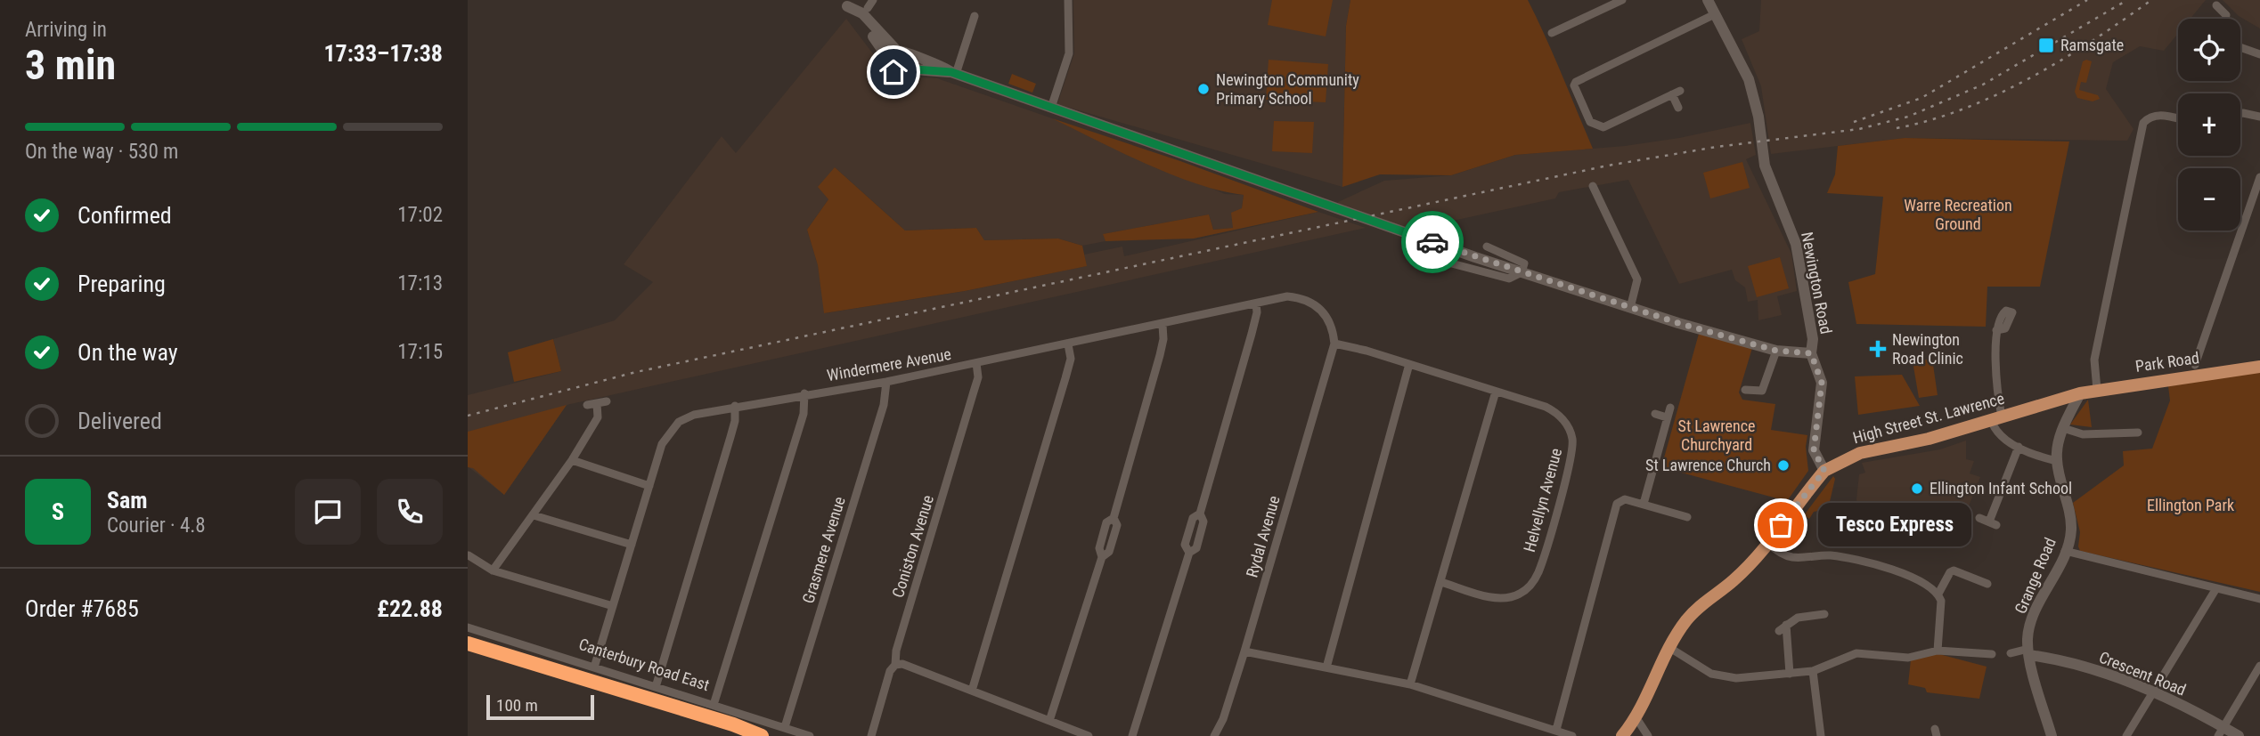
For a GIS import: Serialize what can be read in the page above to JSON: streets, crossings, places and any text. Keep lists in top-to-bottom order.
{
  "streets": {
    "highway": ["Canterbury Road East"],
    "main road": [
      "Newington Road",
      "Park Road",
      "High Street St. Lawrence",
      "Grange Road",
      "Crescent Road"
    ],
    "street": [
      "Windermere Avenue",
      "Helvellyn Avenue",
      "Rydal Avenue",
      "Coniston Avenue",
      "Grasmere Avenue"
    ]
  },
  "crossings": [
    ["Newington Road", "High Street St. Lawrence"],
    ["Park Road", "High Street St. Lawrence"],
    ["Park Road", "Grange Road"],
    ["Windermere Avenue", "Helvellyn Avenue"],
    ["Windermere Avenue", "Rydal Avenue"],
    ["Windermere Avenue", "Coniston Avenue"],
    ["Windermere Avenue", "Grasmere Avenue"],
    ["Windermere Avenue", "Canterbury Road East"],
    ["High Street St. Lawrence", "Grange Road"],
    ["Helvellyn Avenue", "Rydal Avenue"],
    ["Grasmere Avenue", "Canterbury Road East"],
    ["Grange Road", "Crescent Road"]
  ],
  "parks": ["Warre Recreation Ground", "St Lawrence Churchyard", "Ellington Park"],
  "places": {
    "transit": ["Ramsgate"],
    "other": [
      "Newington Community Primary School",
      "St Lawrence Church",
      "Ellington Infant School",
      "Tesco Express"
    ],
    "health": ["Newington Road Clinic"]
  },
  "scale_bar": "100 m",
  "page": {
    "heading": ["3 min", "Arriving in", "17:33–17:38"],
    "panel": [
      "Sam",
      "Courier · 4.8",
      "Order #7685",
      "£22.88"
    ],
    "map_buttons": ["+", "−"],
    "bar": "On the way · 530 m",
    "list": [
      ["Confirmed", "17:02"],
      ["Preparing", "17:13"],
      ["On the way", "17:15"],
      "Delivered"
    ],
    "round": "S",
    "bubble": "Tesco Express",
    "scale": "100 m"
  }
}
